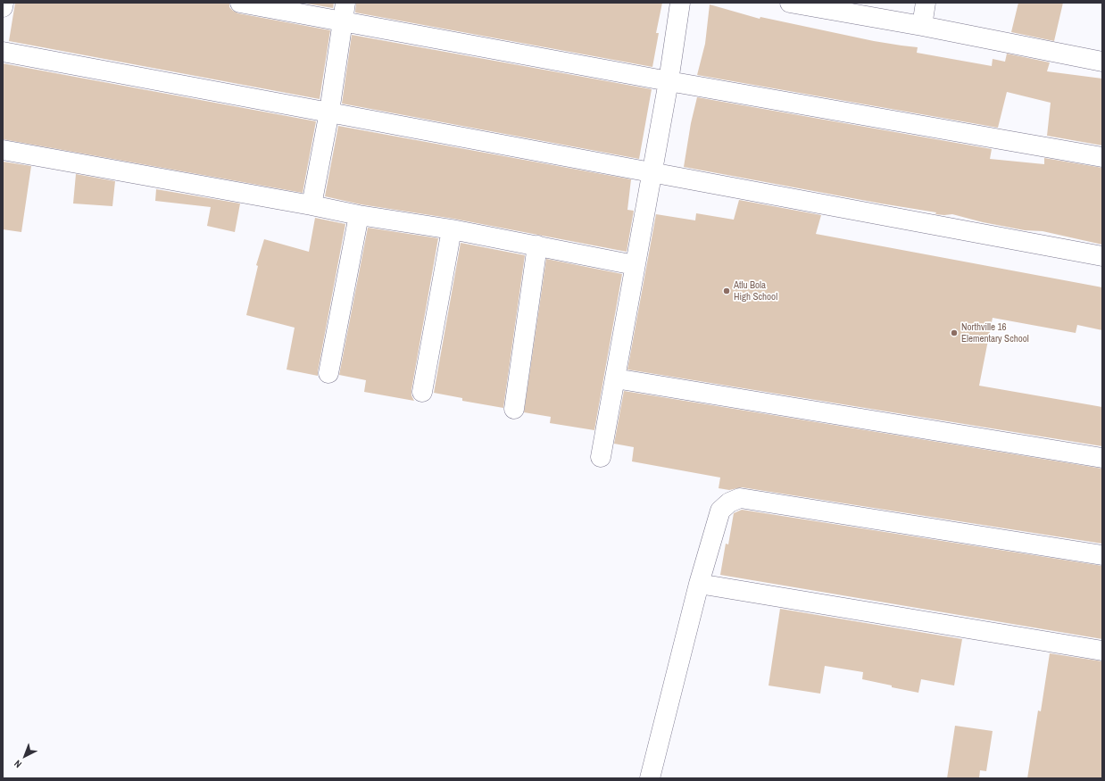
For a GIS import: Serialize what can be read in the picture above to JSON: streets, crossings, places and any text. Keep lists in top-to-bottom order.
{
  "places": ["Atlu Bola High School", "Northville 16 Elementary School"],
  "north": "bottom left"
}
